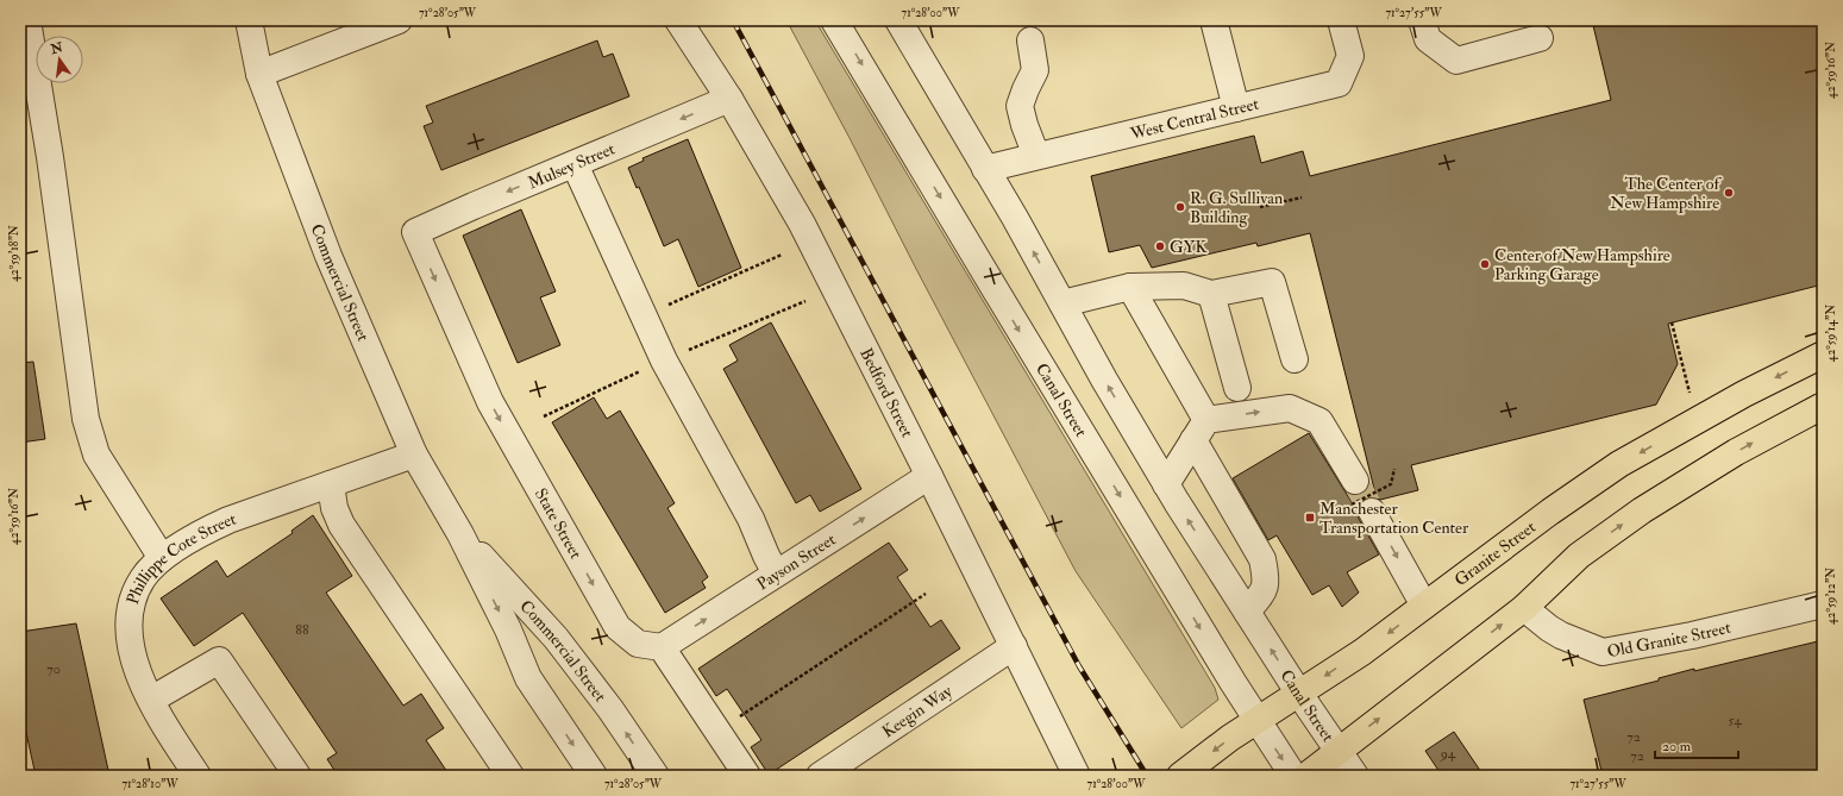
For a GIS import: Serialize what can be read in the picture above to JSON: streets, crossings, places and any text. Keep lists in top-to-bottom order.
{
  "streets": {
    "main road": ["Granite Street"],
    "street": [
      "West Central Street",
      "Mulsey Street",
      "Commercial Street",
      "Bedford Street",
      "Canal Street",
      "State Street",
      "Payson Street",
      "Phillippe Cote Street",
      "Old Granite Street",
      "Keegin Way"
    ]
  },
  "crossings": [
    ["West Central Street", "Canal Street"],
    ["Mulsey Street", "Bedford Street"],
    ["Mulsey Street", "State Street"],
    ["Commercial Street", "Phillippe Cote Street"],
    ["Bedford Street", "Payson Street"],
    ["Bedford Street", "Keegin Way"],
    ["Canal Street", "Granite Street"],
    ["State Street", "Payson Street"]
  ],
  "one_way": ["Mulsey Street", "Payson Street"],
  "places": {
    "other": [
      "The Center of New Hampshire",
      "R. G. Sullivan Building",
      "GYK",
      "Center of New Hampshire Parking Garage"
    ],
    "transit": ["Manchester Transportation Center"]
  },
  "house_numbers": [
    "88",
    "70",
    "54",
    "72",
    "94",
    "72"
  ],
  "scale_bar": "20 m",
  "north": "top",
  "coordinates": [
    "71°28'05\"W",
    "71°28'00\"W",
    "71°27'55\"W",
    "42°59'16\"N",
    "42°59'18\"N",
    "42°59'14\"N",
    "42°59'12\"N",
    "71°28'10\"W"
  ]
}
